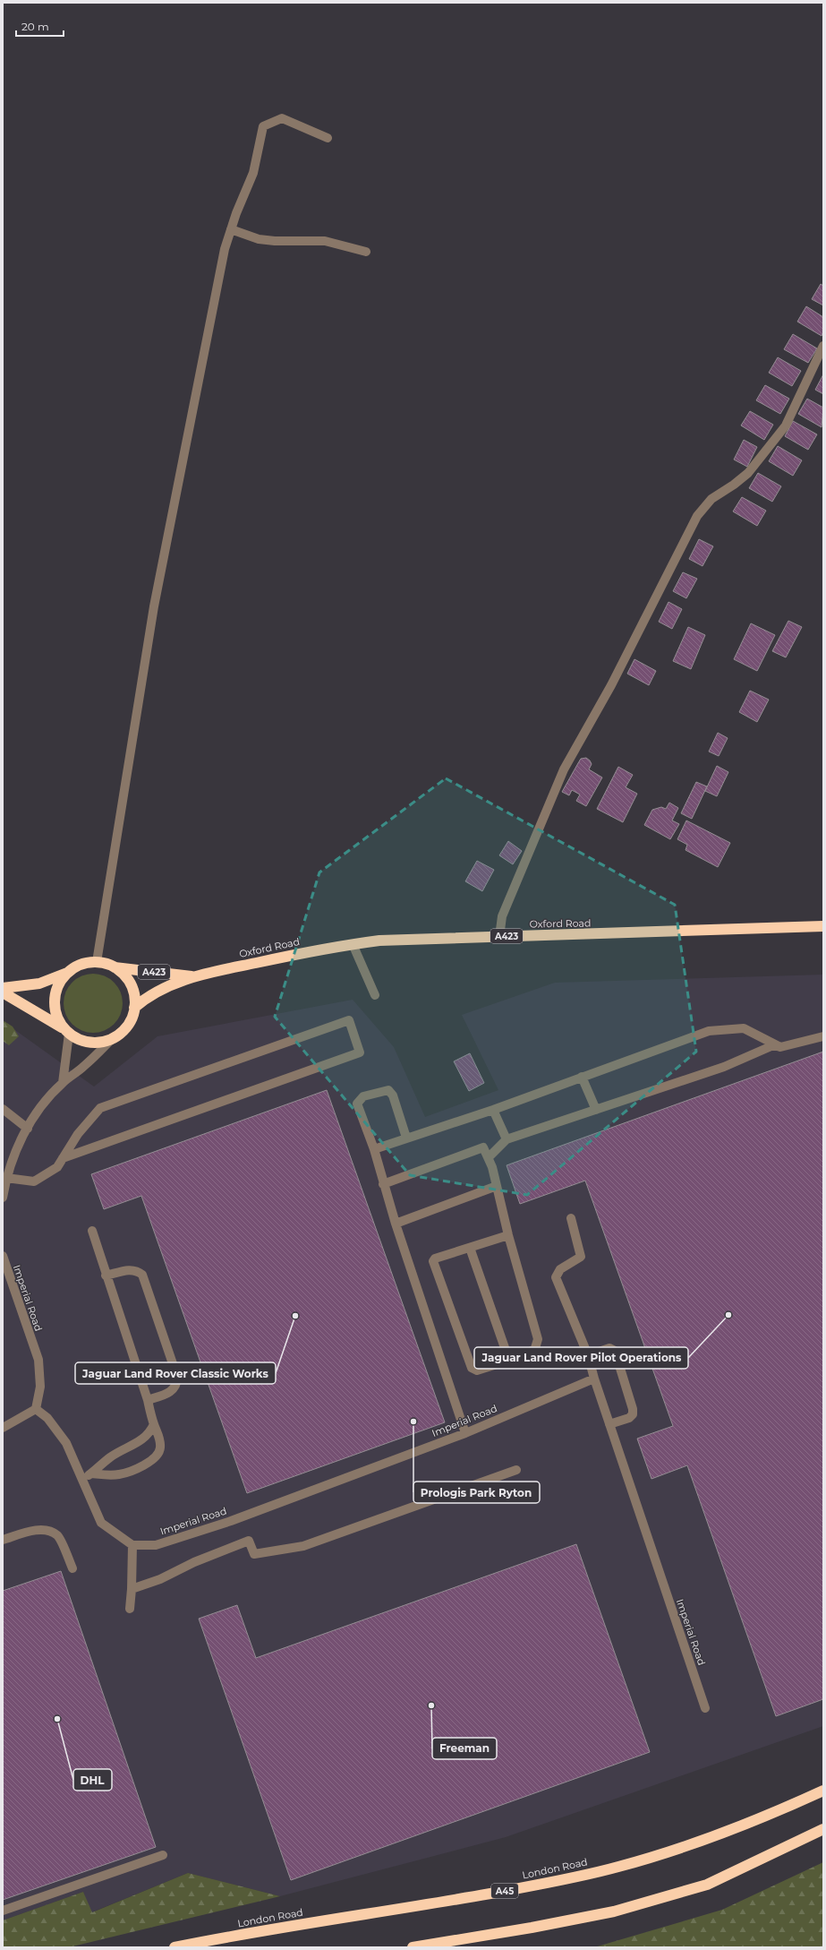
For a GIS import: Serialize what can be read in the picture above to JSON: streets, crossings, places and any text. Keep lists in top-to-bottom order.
{
  "streets": {
    "highway": [
      "Oxford Road",
      "A423",
      "London Road",
      "A45"
    ],
    "street": ["Imperial Road"]
  },
  "places": [
    "Jaguar Land Rover Pilot Operations",
    "Jaguar Land Rover Classic Works",
    "Prologis Park Ryton",
    "Freeman",
    "DHL"
  ],
  "scale_bar": "20 m"
}
